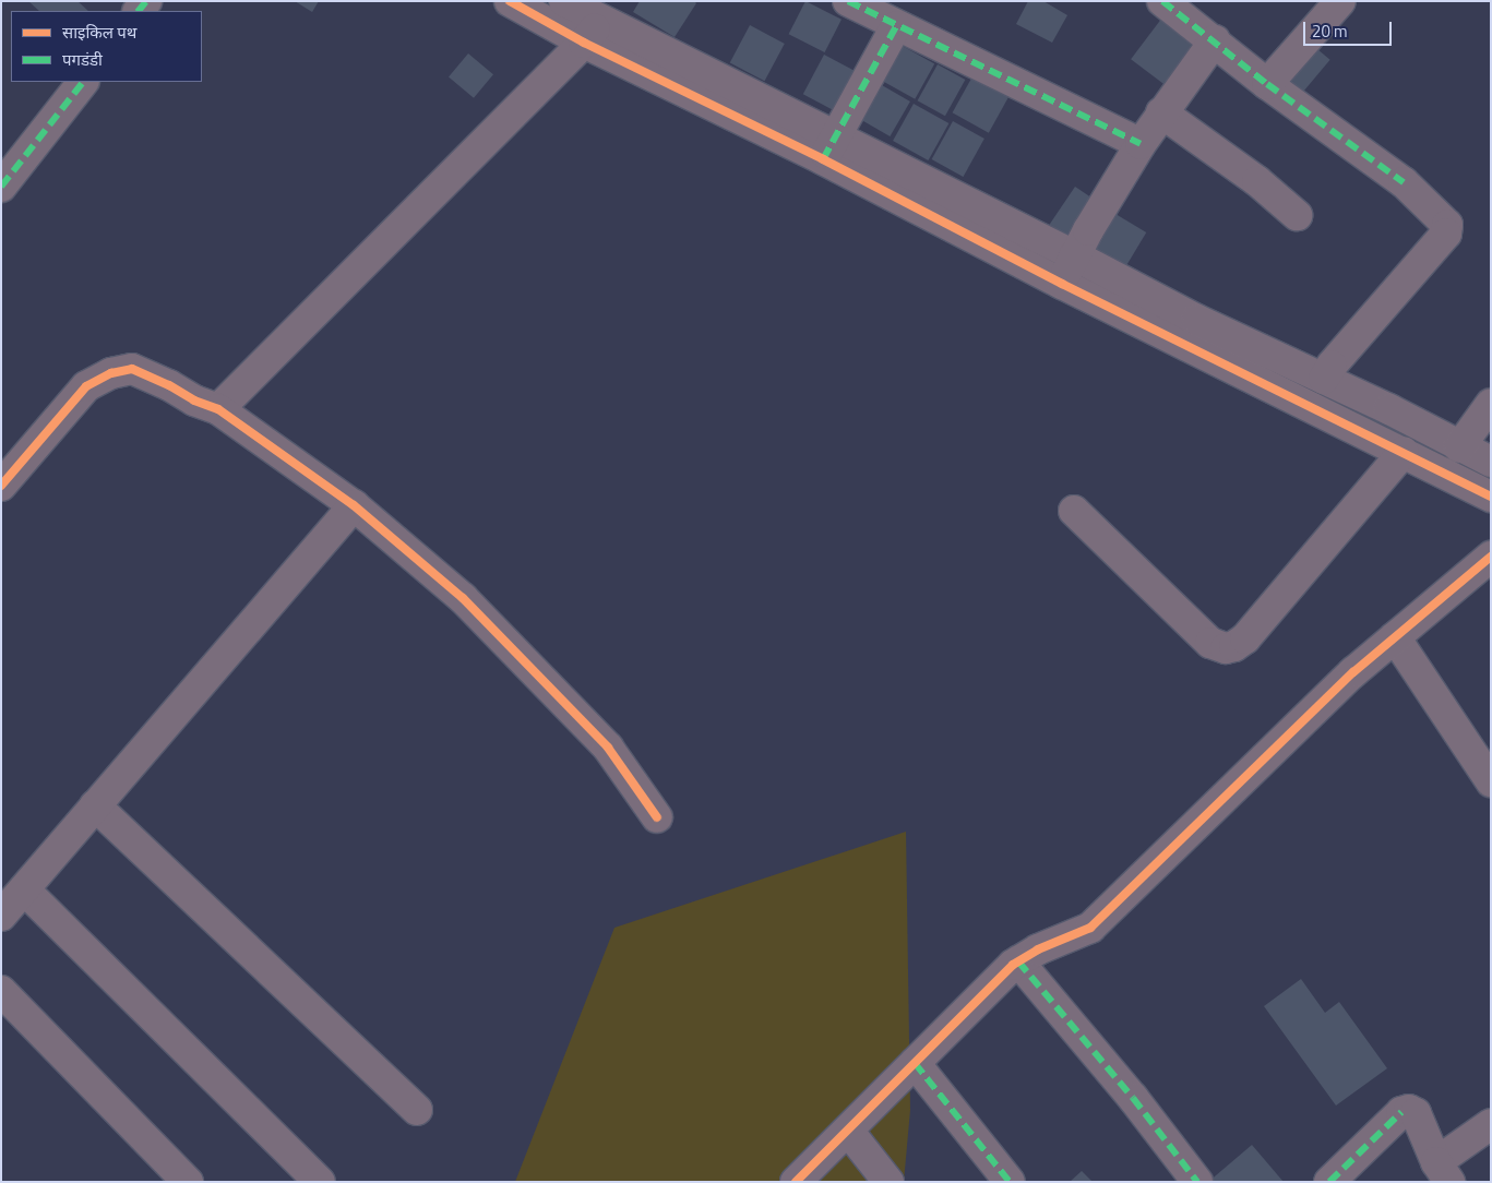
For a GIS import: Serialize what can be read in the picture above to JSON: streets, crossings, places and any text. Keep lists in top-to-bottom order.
{
  "legend": ["साइकिल पथ", "पगडंडी"],
  "scale_bar": "20 m"
}
